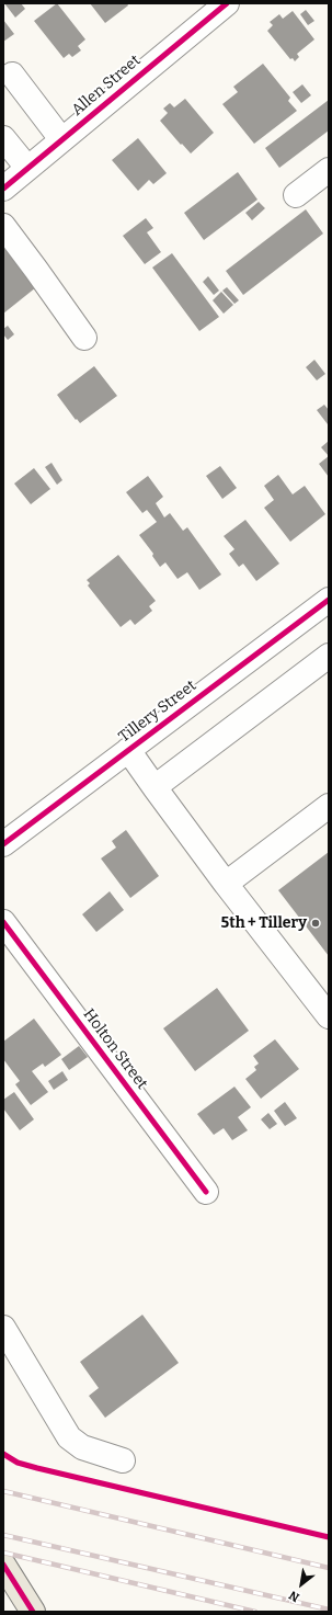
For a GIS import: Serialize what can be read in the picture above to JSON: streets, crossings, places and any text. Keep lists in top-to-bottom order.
{
  "streets": {
    "street": ["Allen Street", "Tillery Street", "Holton Street"]
  },
  "places": ["5th + Tillery"],
  "north": "bottom left"
}
